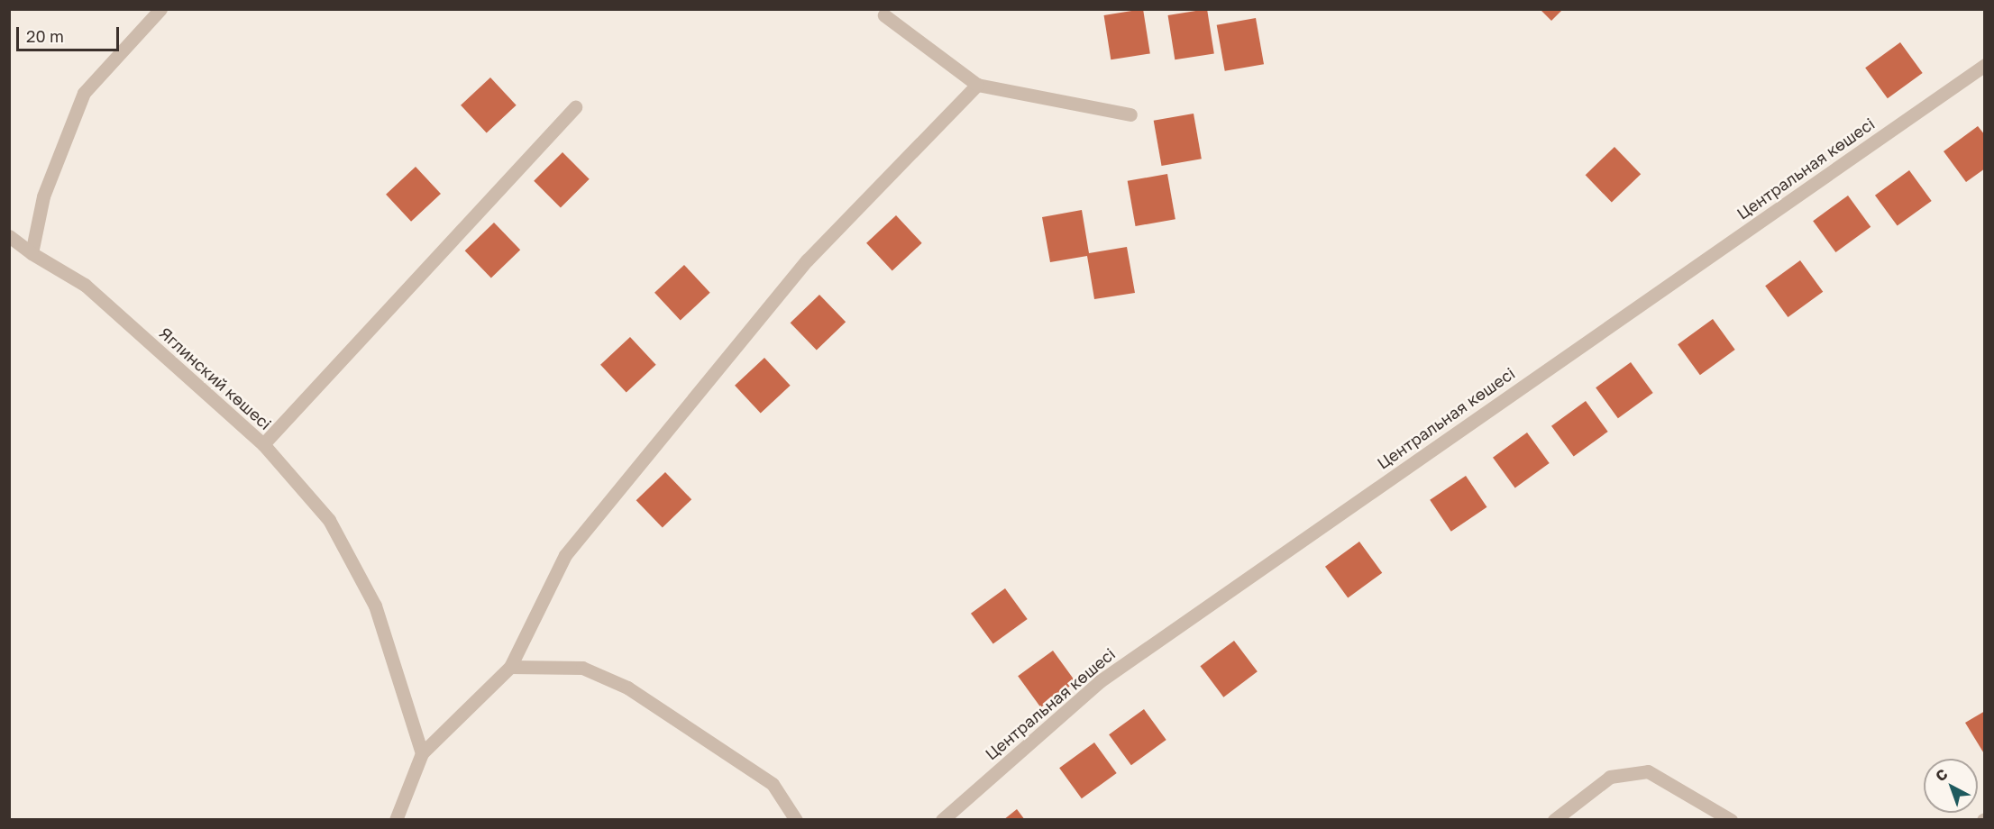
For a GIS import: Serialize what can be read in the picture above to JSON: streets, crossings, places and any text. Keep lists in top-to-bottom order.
{
  "streets": {
    "street": ["Центральная көшесі", "Яглинский көшесі"]
  },
  "scale_bar": "20 m",
  "north": "top left"
}
